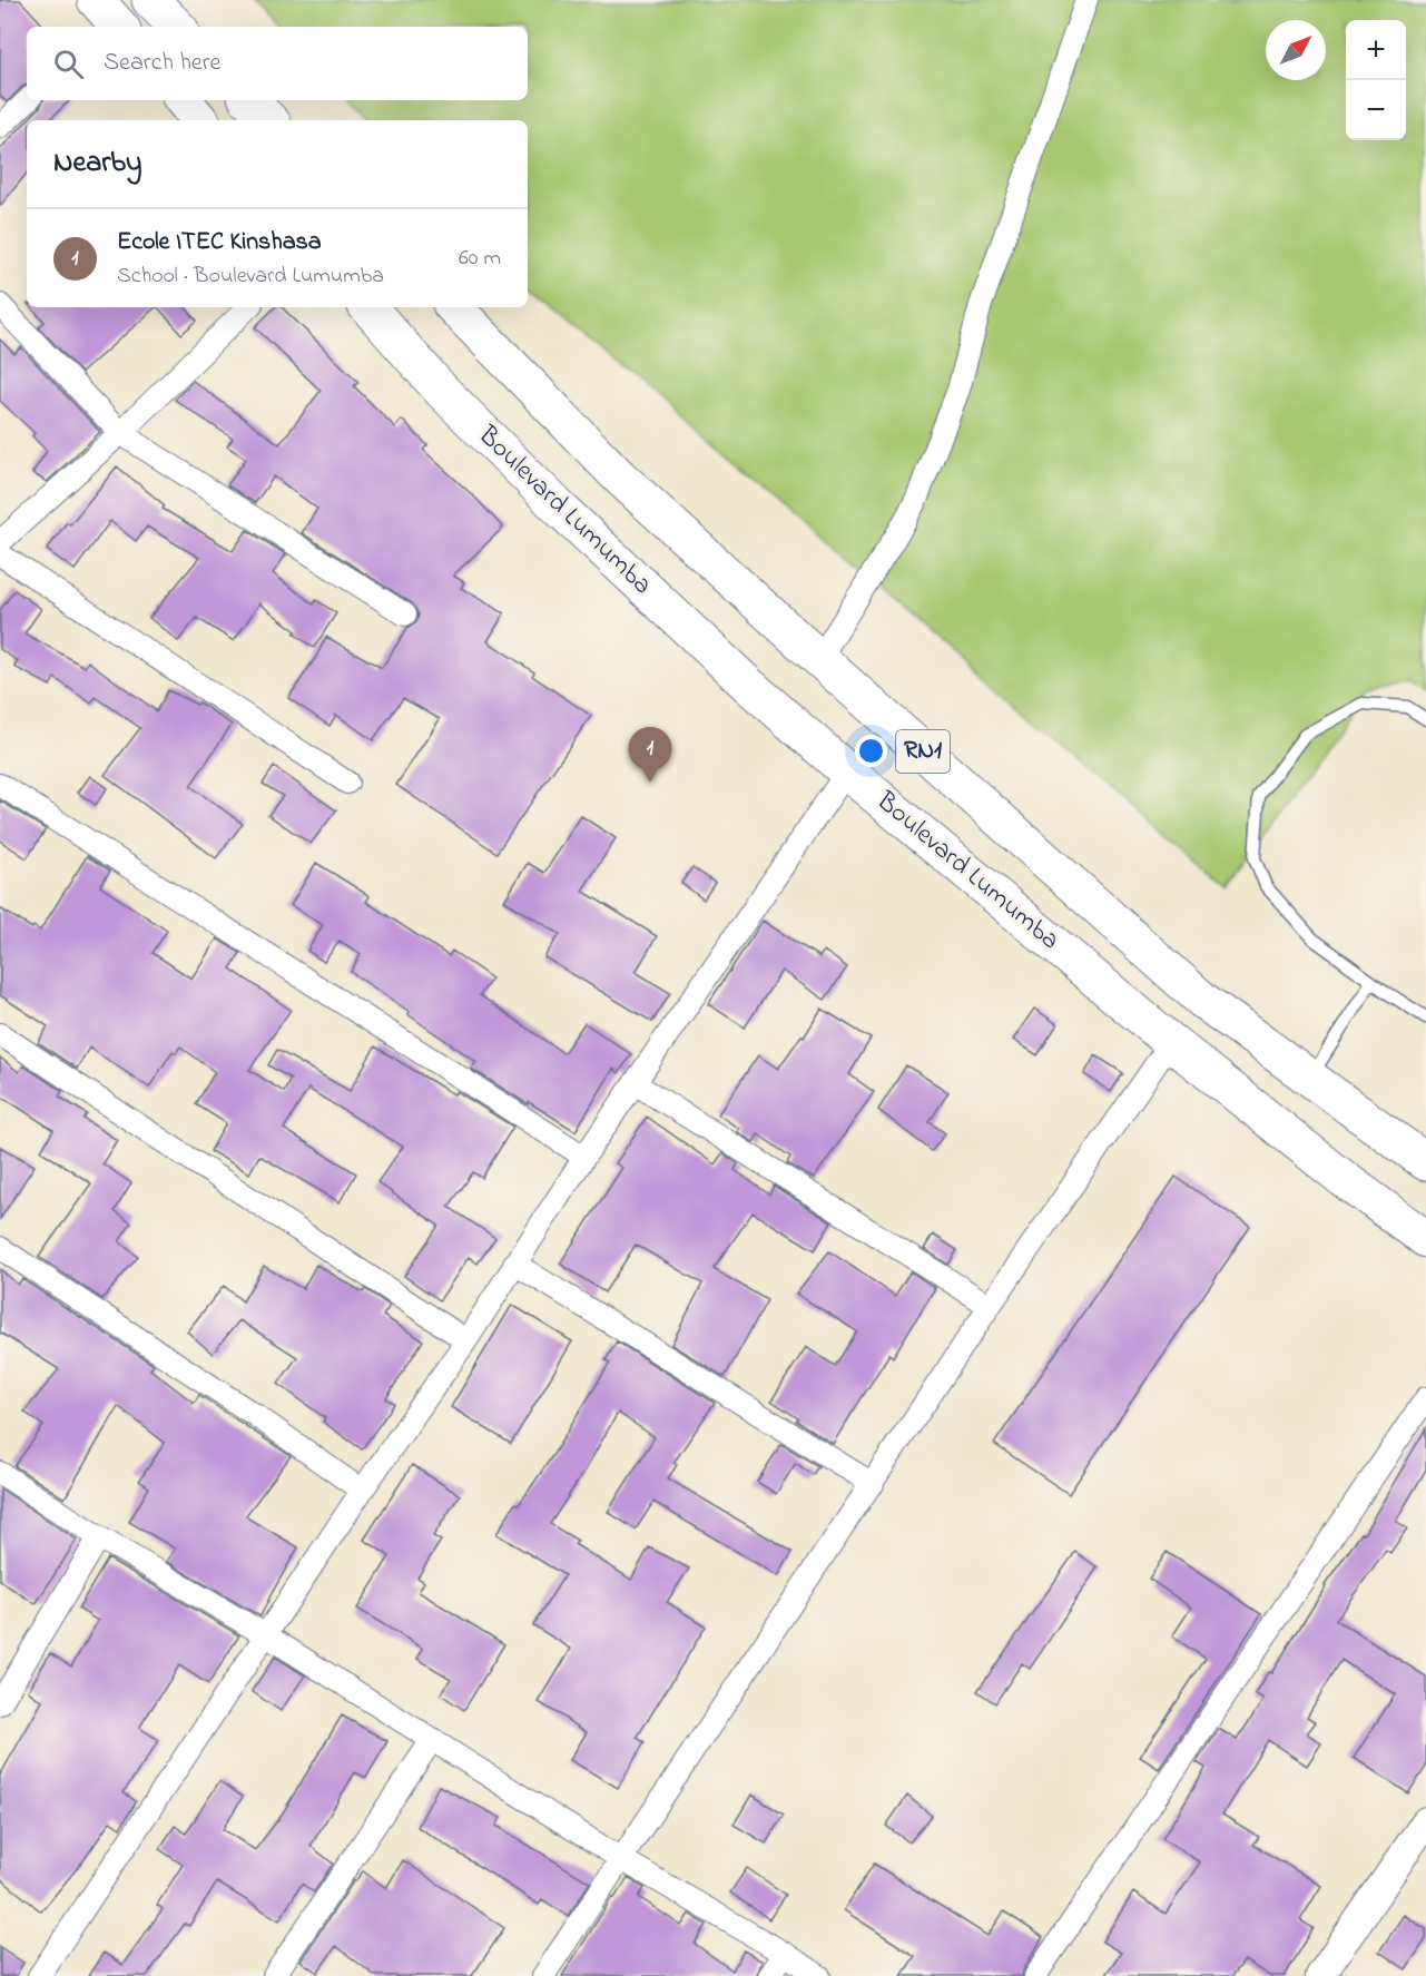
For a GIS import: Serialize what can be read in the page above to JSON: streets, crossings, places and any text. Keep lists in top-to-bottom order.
{
  "streets": {
    "highway": ["Boulevard Lumumba", "RN1"]
  },
  "north": "top right",
  "page": {
    "map_buttons": ["+", "−"],
    "search": "Search here",
    "heading": "Nearby",
    "list": [
      {
        "mark": "1",
        "name": "Ecole ITEC Kinshasa",
        "note": "School · Boulevard Lumumba",
        "value": "60 m"
      }
    ],
    "pins": "1"
  }
}
